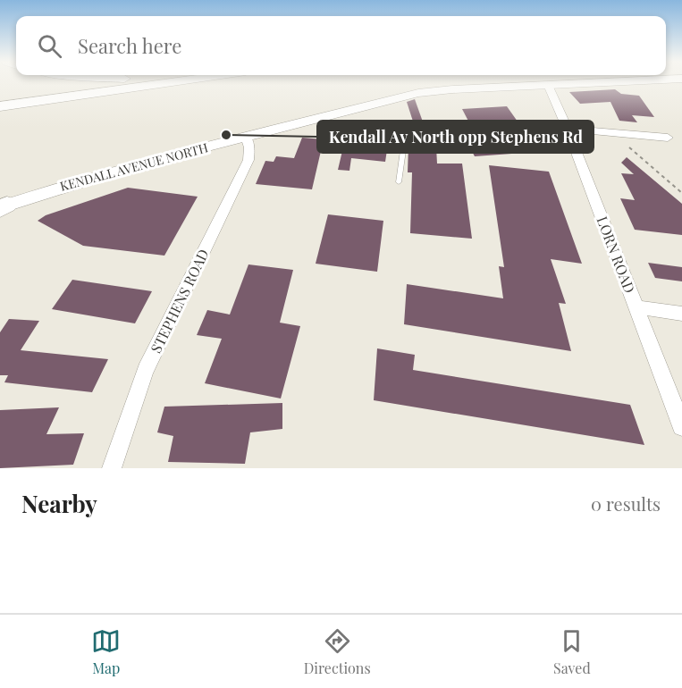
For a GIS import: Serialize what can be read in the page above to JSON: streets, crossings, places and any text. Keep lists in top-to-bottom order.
{
  "streets": {
    "street": ["KENDALL AVENUE NORTH", "LORN ROAD", "STEPHENS ROAD"]
  },
  "crossings": [
    ["KENDALL AVENUE NORTH", "LORN ROAD"],
    ["KENDALL AVENUE NORTH", "STEPHENS ROAD"]
  ],
  "places": ["Kendall Av North opp Stephens Rd"],
  "page": {
    "search": "Search here",
    "heading": ["Nearby", "0 results"],
    "nav": ["Map", "Directions", "Saved"]
  }
}
